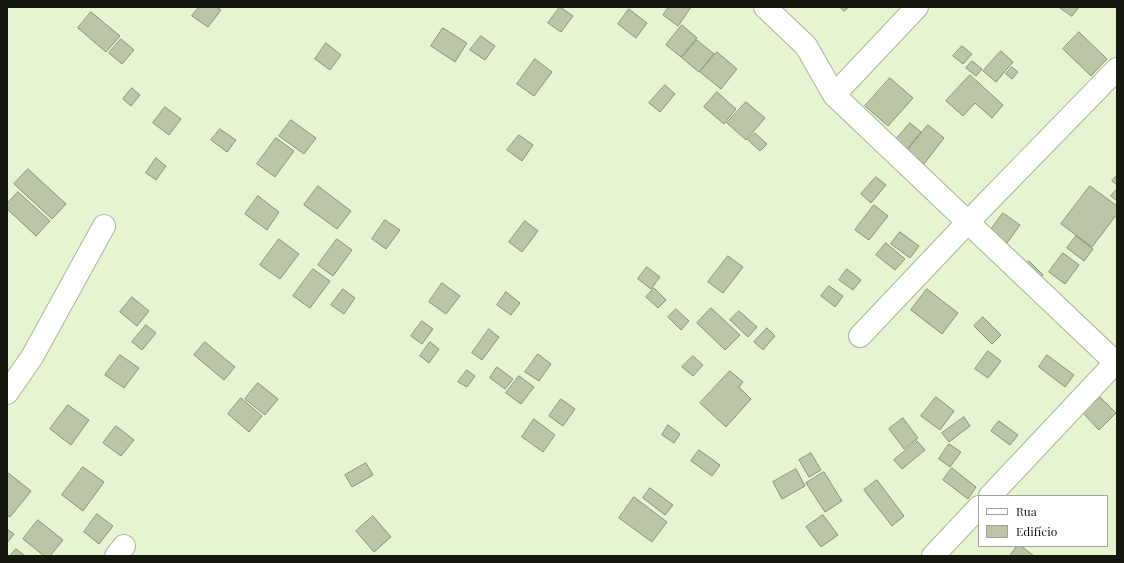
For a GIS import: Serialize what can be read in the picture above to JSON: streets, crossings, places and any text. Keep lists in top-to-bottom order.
{
  "legend": ["Rua", "Edifício"]
}
